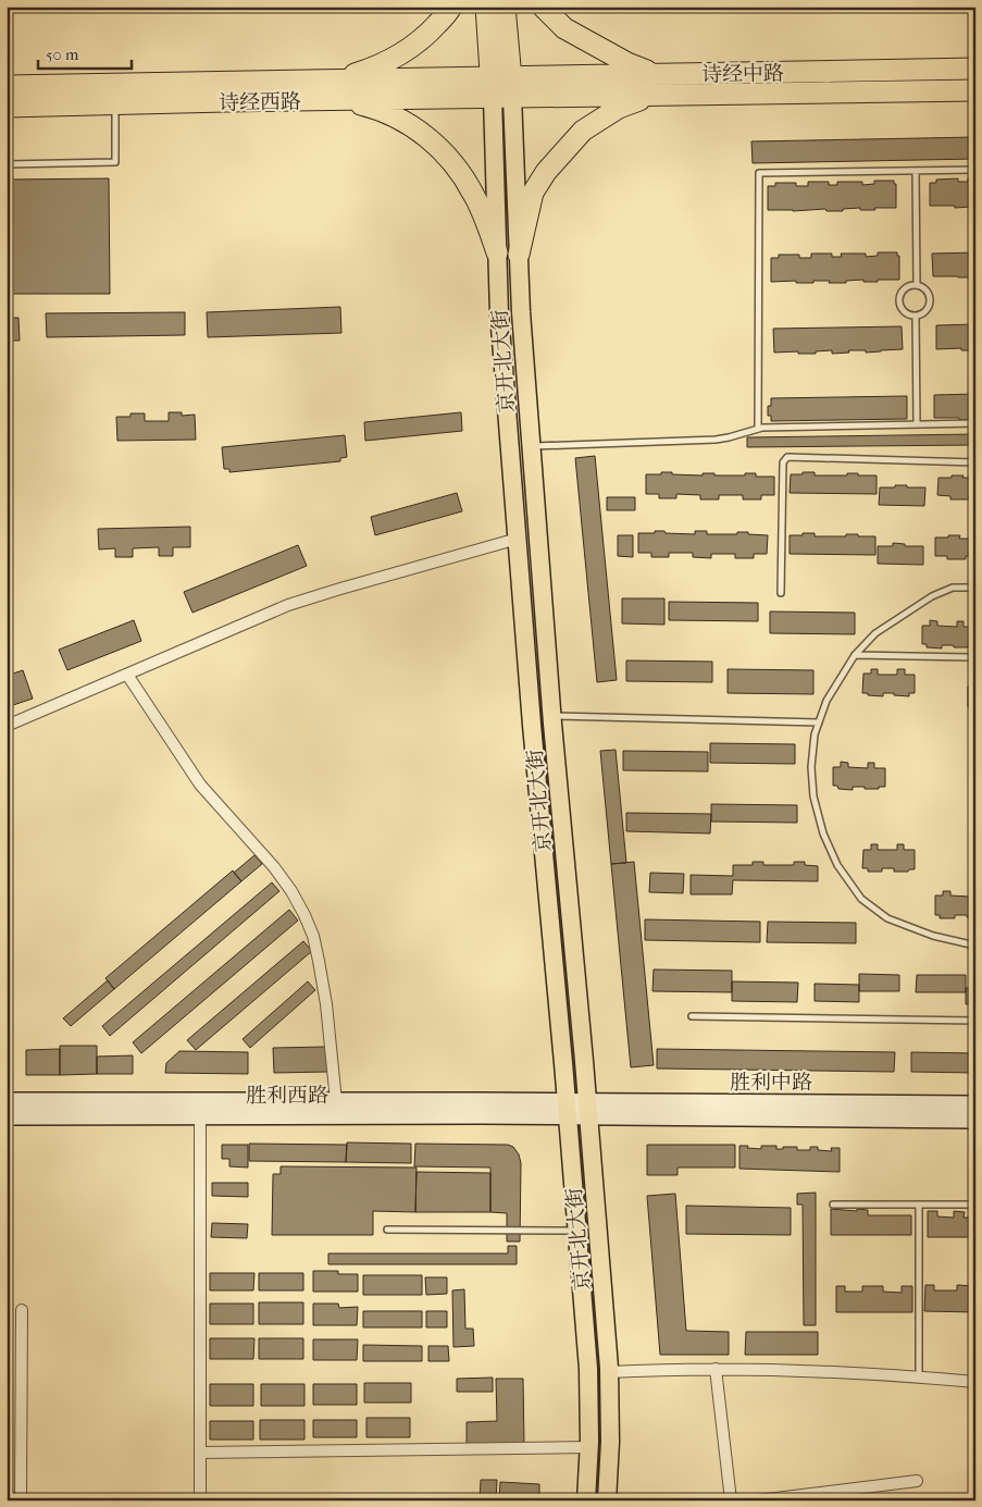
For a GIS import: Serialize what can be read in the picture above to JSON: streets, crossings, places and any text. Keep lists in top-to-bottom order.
{
  "streets": {
    "highway": ["诗经中路", "诗经西路"],
    "main road": ["京开北大街"],
    "street": ["胜利中路", "胜利西路"]
  },
  "crossings": [
    ["诗经中路", "诗经西路"],
    ["诗经中路", "京开北大街"],
    ["诗经西路", "京开北大街"],
    ["京开北大街", "胜利中路"],
    ["京开北大街", "胜利西路"],
    ["胜利中路", "胜利西路"]
  ],
  "scale_bar": "50 m"
}
